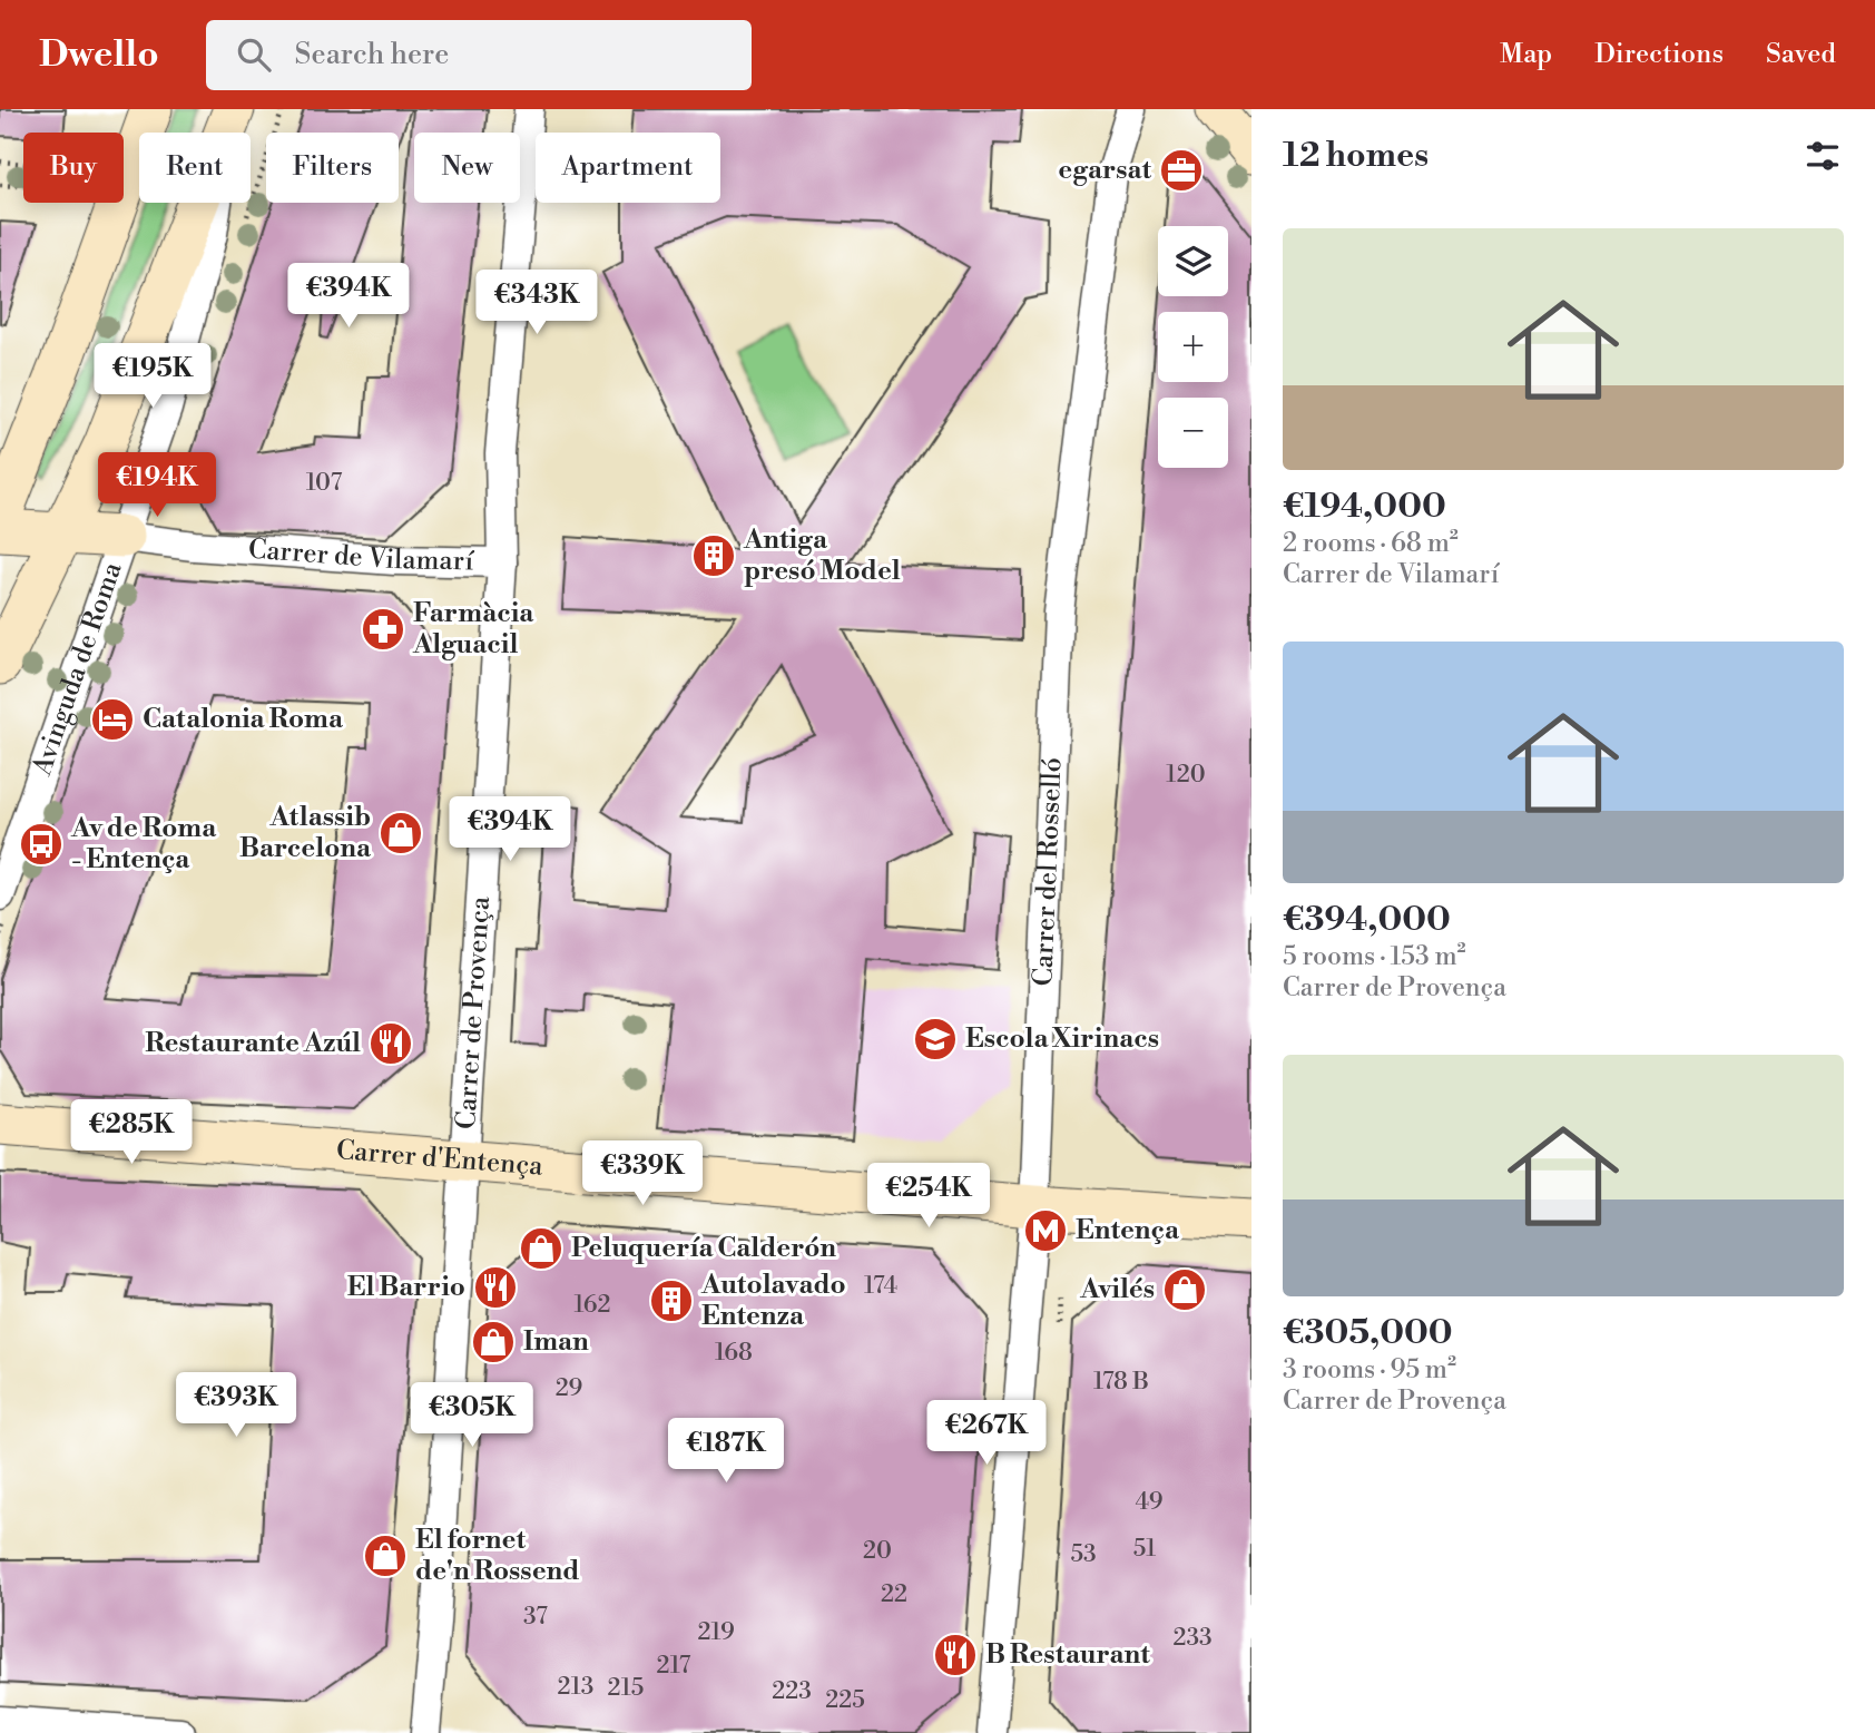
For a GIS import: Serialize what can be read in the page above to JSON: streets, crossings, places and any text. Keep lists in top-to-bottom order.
{
  "streets": {
    "main road": ["Avinguda de Roma", "Carrer d'Entença"],
    "street": ["Carrer de Vilamarí", "Carrer del Rosselló", "Carrer de Provença"]
  },
  "crossings": [
    ["Carrer de Vilamarí", "Avinguda de Roma"],
    ["Carrer de Vilamarí", "Carrer de Provença"],
    ["Carrer del Rosselló", "Carrer d'Entença"],
    ["Carrer de Provença", "Carrer d'Entença"]
  ],
  "places": {
    "office": ["egarsat"],
    "building": ["Antiga presó Model", "Autolavado Entenza"],
    "pharmacy": ["Farmàcia Alguacil"],
    "hotel": ["Catalonia Roma"],
    "shop": [
      "Atlassib Barcelona",
      "Peluquería Calderón",
      "Avilés",
      "Iman",
      "El fornet de'n Rossend"
    ],
    "bus stop": ["Av de Roma - Entença"],
    "school or university": ["Escola Xirinacs"],
    "restaurant": ["Restaurante Azúl", "El Barrio", "B Restaurant"],
    "metro station": ["Entença"]
  },
  "house_numbers": [
    "107",
    "120",
    "174",
    "162",
    "168",
    "178 B",
    "29",
    "49",
    "51",
    "20",
    "53",
    "22",
    "37",
    "219",
    "233",
    "217",
    "213",
    "215",
    "223",
    "225"
  ],
  "page": {
    "header": "Dwello",
    "search": "Search here",
    "nav": ["Map", "Directions", "Saved"],
    "heading": "12 homes",
    "chip": [
      "Buy",
      "Rent",
      "Filters",
      "New",
      "Apartment"
    ],
    "list": [
      {
        "name": "€194,000",
        "note": "2 rooms · 68 m² · Carrer de Vilamarí"
      },
      {
        "name": "€394,000",
        "note": "5 rooms · 153 m² · Carrer de Provença"
      },
      {
        "name": "€305,000",
        "note": "3 rooms · 95 m² · Carrer de Provença"
      }
    ],
    "map_buttons": ["+", "−"],
    "price": [
      "€394K",
      "€343K",
      "€195K",
      "€194K",
      "€394K",
      "€285K",
      "€339K",
      "€254K",
      "€393K",
      "€305K",
      "€267K",
      "€187K"
    ]
  }
}
